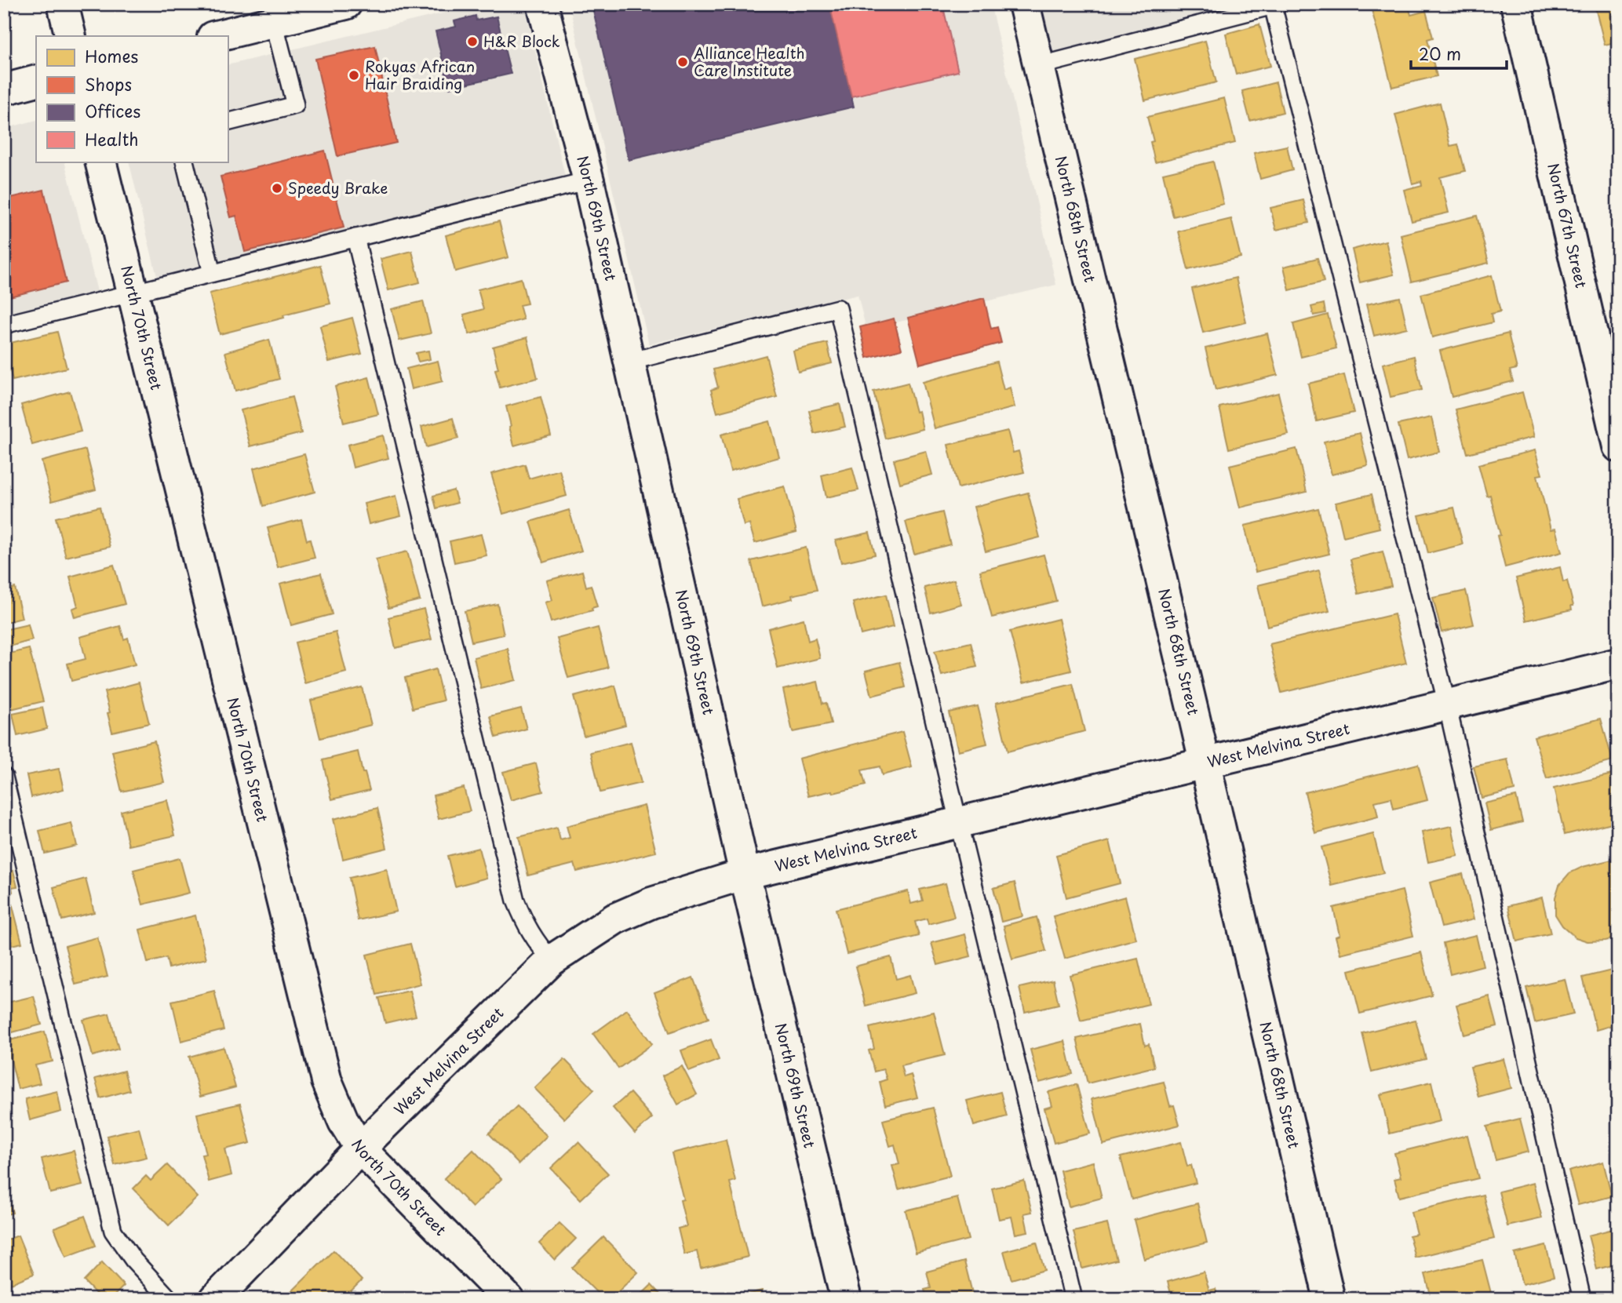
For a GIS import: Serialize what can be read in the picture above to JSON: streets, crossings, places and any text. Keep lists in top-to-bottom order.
{
  "streets": {
    "street": [
      "North 69th Street",
      "North 68th Street",
      "North 67th Street",
      "North 70th Street",
      "West Melvina Street"
    ]
  },
  "crossings": [
    ["North 69th Street", "West Melvina Street"],
    ["North 68th Street", "West Melvina Street"],
    ["North 70th Street", "West Melvina Street"]
  ],
  "places": [
    "H&R Block",
    "Alliance Health Care Institute",
    "Rokyas African Hair Braiding",
    "Speedy Brake"
  ],
  "legend": [
    "Homes",
    "Shops",
    "Offices",
    "Health"
  ],
  "scale_bar": "20 m"
}
